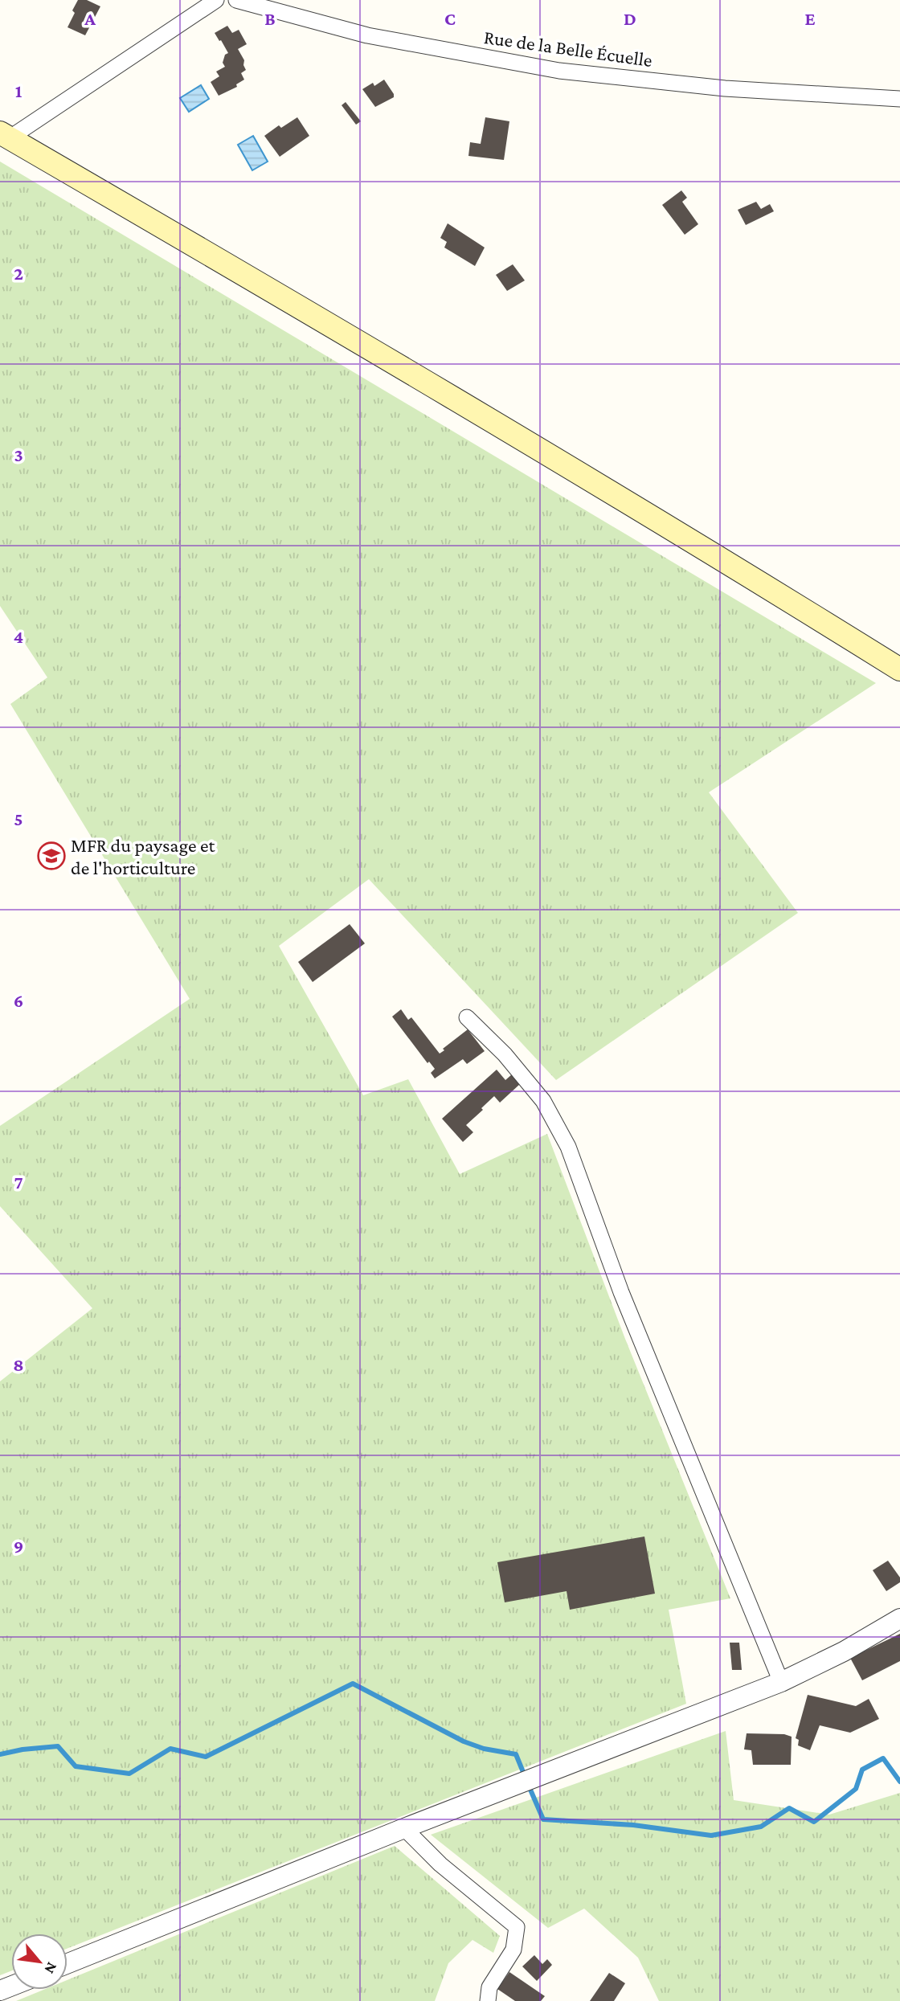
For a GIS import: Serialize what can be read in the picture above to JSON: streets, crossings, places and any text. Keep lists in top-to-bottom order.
{
  "streets": {
    "street": ["Rue de la Belle Écuelle"]
  },
  "places": {
    "school or university": ["MFR du paysage et de l'horticulture"]
  },
  "north": "bottom right",
  "grid": {
    "columns": [
      "A",
      "B",
      "C",
      "D",
      "E"
    ],
    "rows": [
      "1",
      "2",
      "3",
      "4",
      "5",
      "6",
      "7",
      "8",
      "9"
    ]
  }
}
